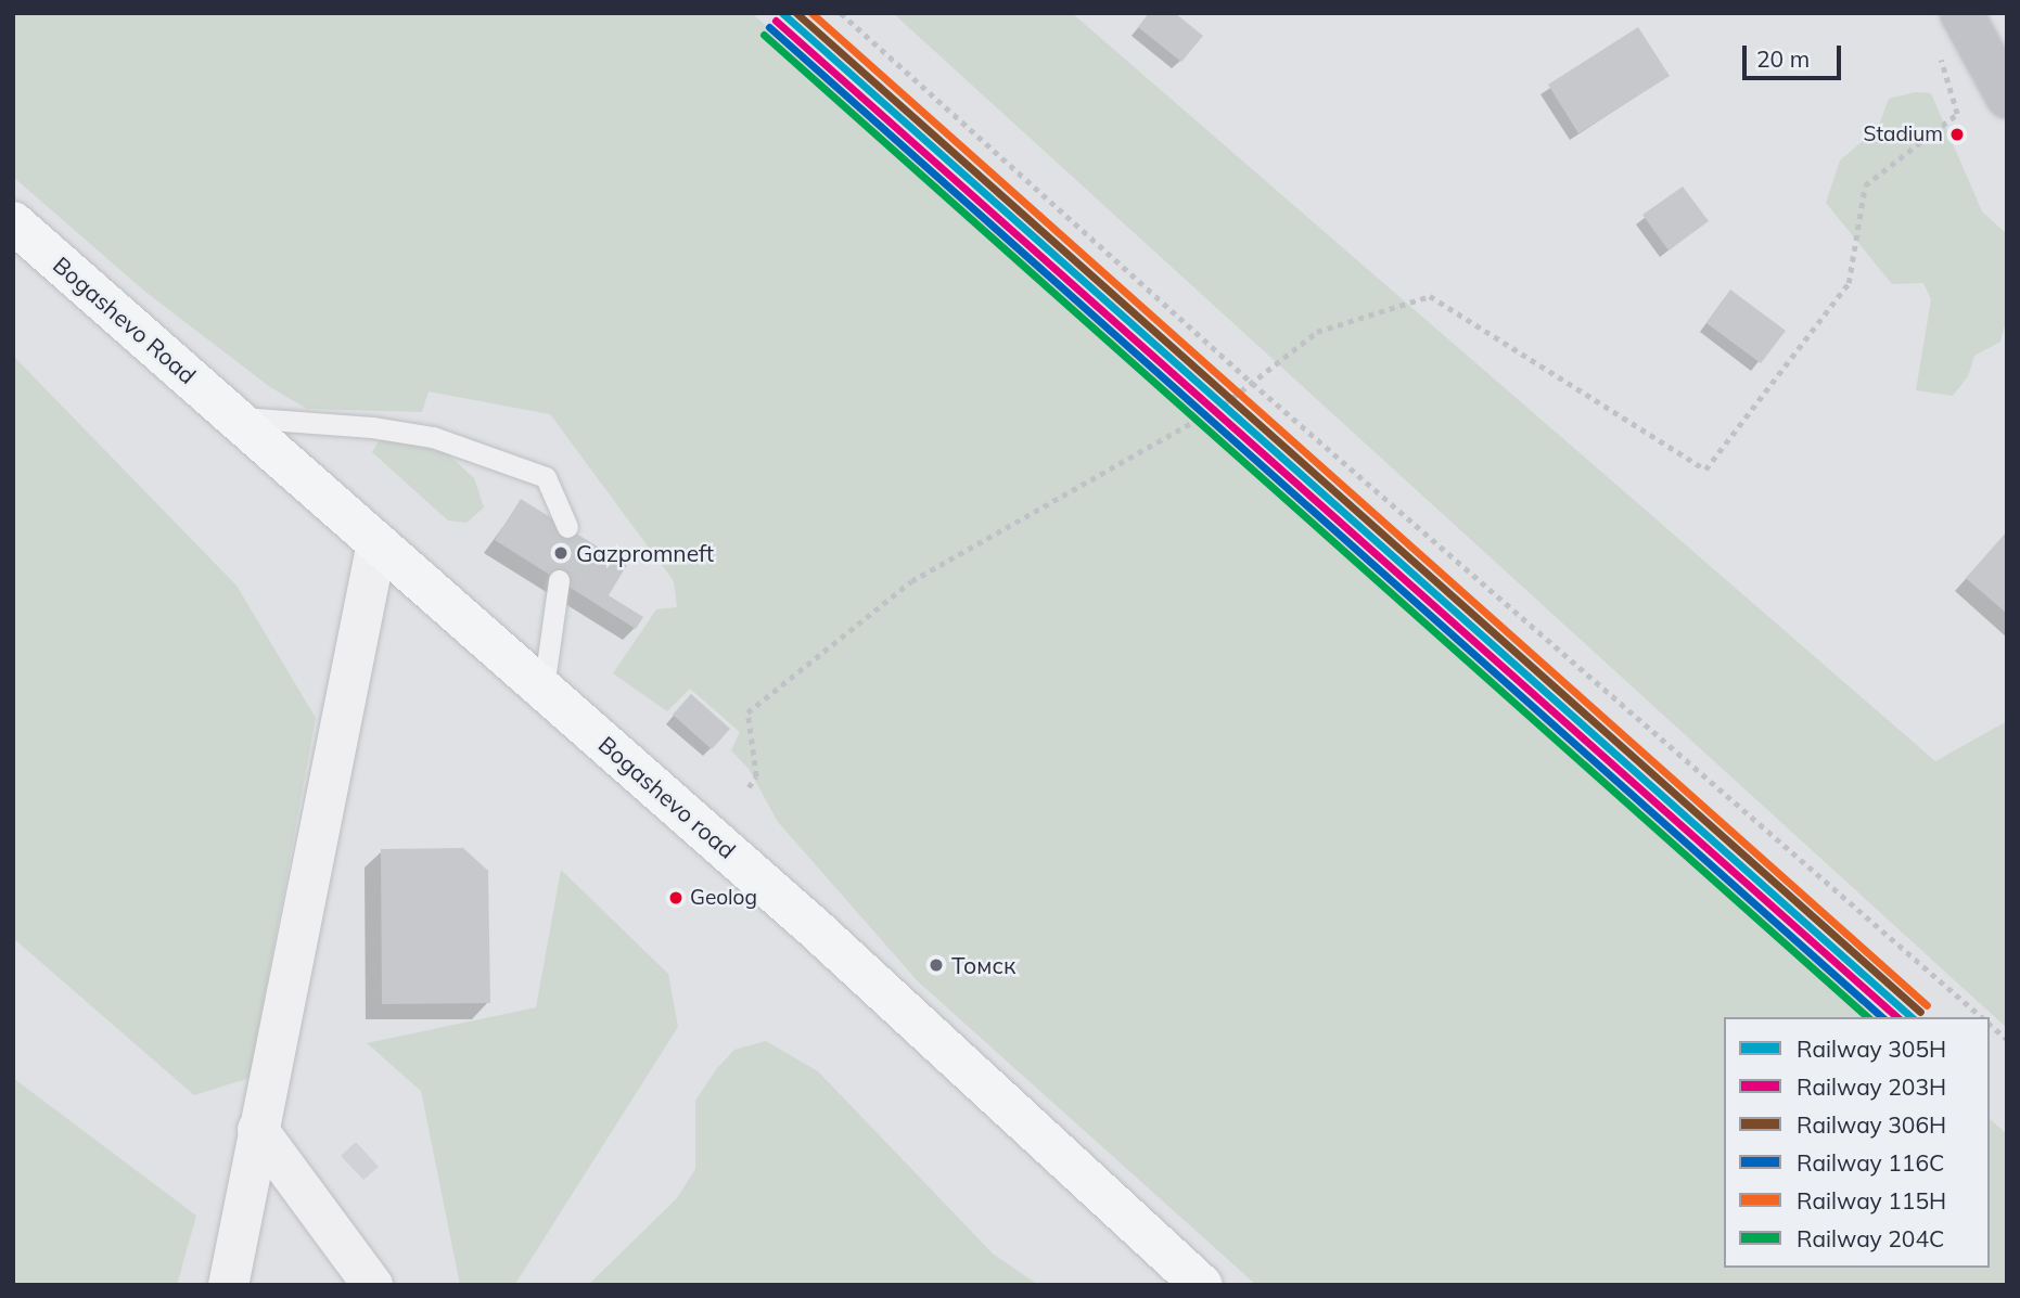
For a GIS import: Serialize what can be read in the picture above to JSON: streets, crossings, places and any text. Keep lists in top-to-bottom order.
{
  "streets": {
    "main road": ["Bogashevo Road", "Bogashevo road"]
  },
  "crossings": [
    ["Bogashevo Road", "Bogashevo road"]
  ],
  "places": [
    "Stadium",
    "Gazpromneft",
    "Geolog",
    "Томск"
  ],
  "lines": [
    "rail line 305Н",
    "rail line 306Н",
    "rail line 115Н",
    "rail line 203Н",
    "rail line 116С",
    "rail line 204С"
  ],
  "legend": [
    "Railway 305Н",
    "Railway 203Н",
    "Railway 306Н",
    "Railway 116С",
    "Railway 115Н",
    "Railway 204С"
  ],
  "scale_bar": "20 m"
}
